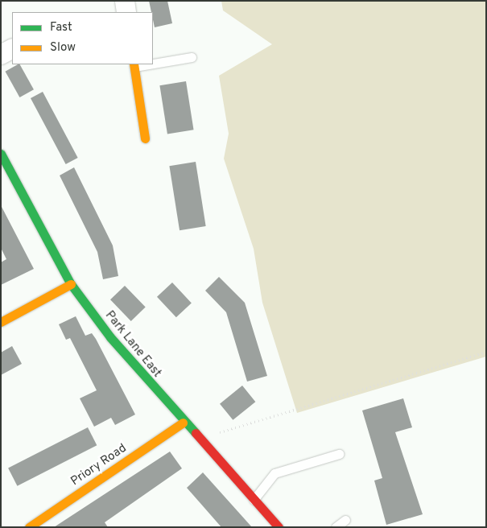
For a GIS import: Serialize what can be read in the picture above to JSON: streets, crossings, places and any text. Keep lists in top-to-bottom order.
{
  "streets": {
    "street": ["Park Lane East", "Priory Road"]
  },
  "crossings": [
    ["Park Lane East", "Priory Road"]
  ],
  "legend": ["Fast", "Slow"]
}
